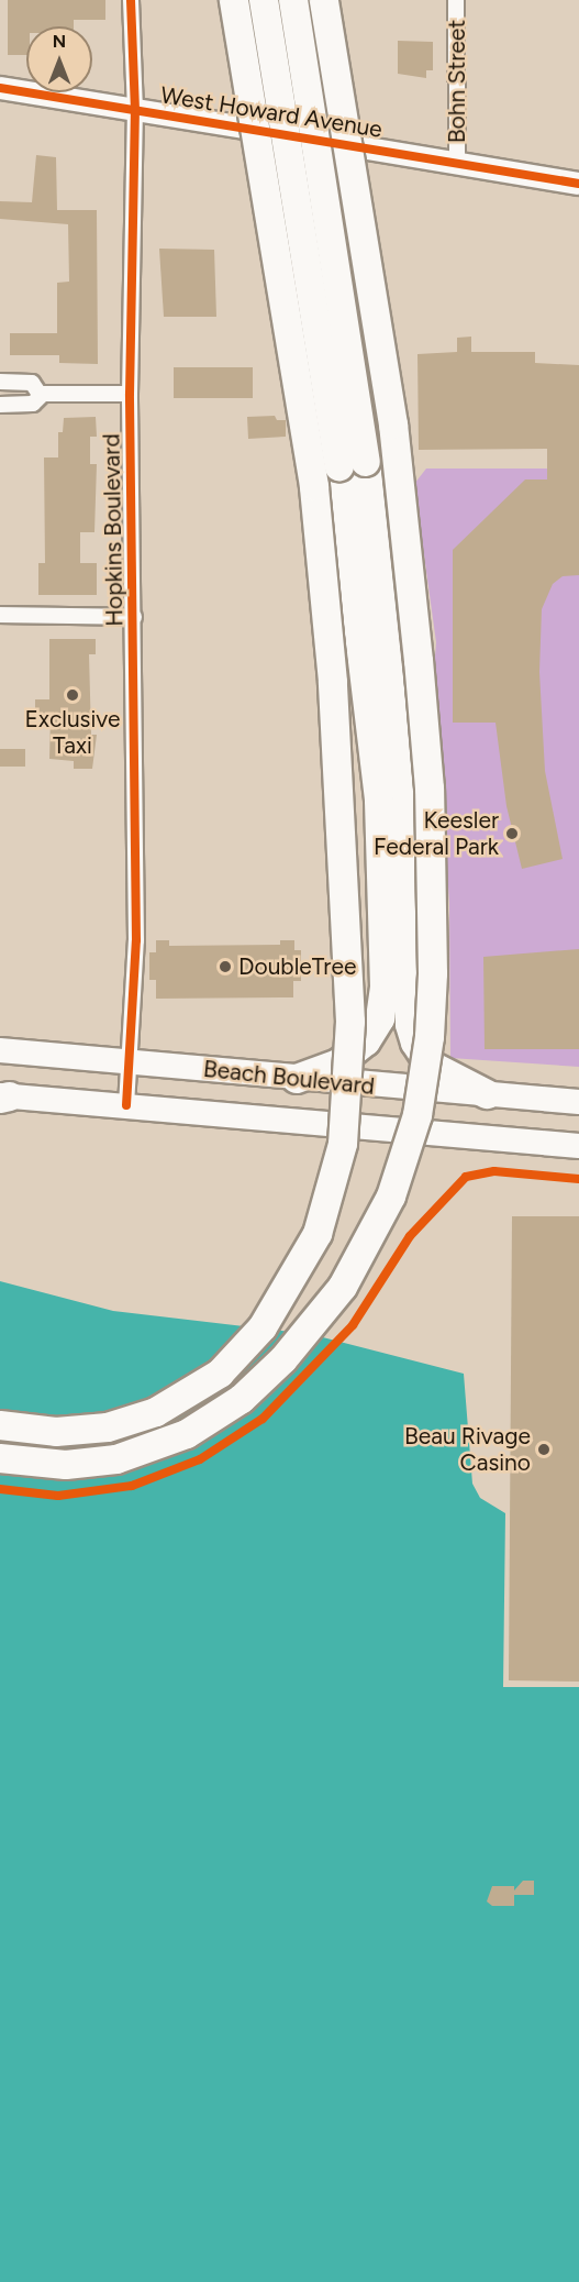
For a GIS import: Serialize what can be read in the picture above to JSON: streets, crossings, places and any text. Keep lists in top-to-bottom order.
{
  "streets": {
    "main road": ["West Howard Avenue", "Beach Boulevard"],
    "street": ["Bohn Street", "Hopkins Boulevard"]
  },
  "crossings": [
    ["Bohn Street", "West Howard Avenue"],
    ["West Howard Avenue", "Hopkins Boulevard"],
    ["Hopkins Boulevard", "Beach Boulevard"]
  ],
  "places": [
    "Exclusive Taxi",
    "Keesler Federal Park",
    "DoubleTree",
    "Beau Rivage Casino"
  ],
  "north": "top"
}
